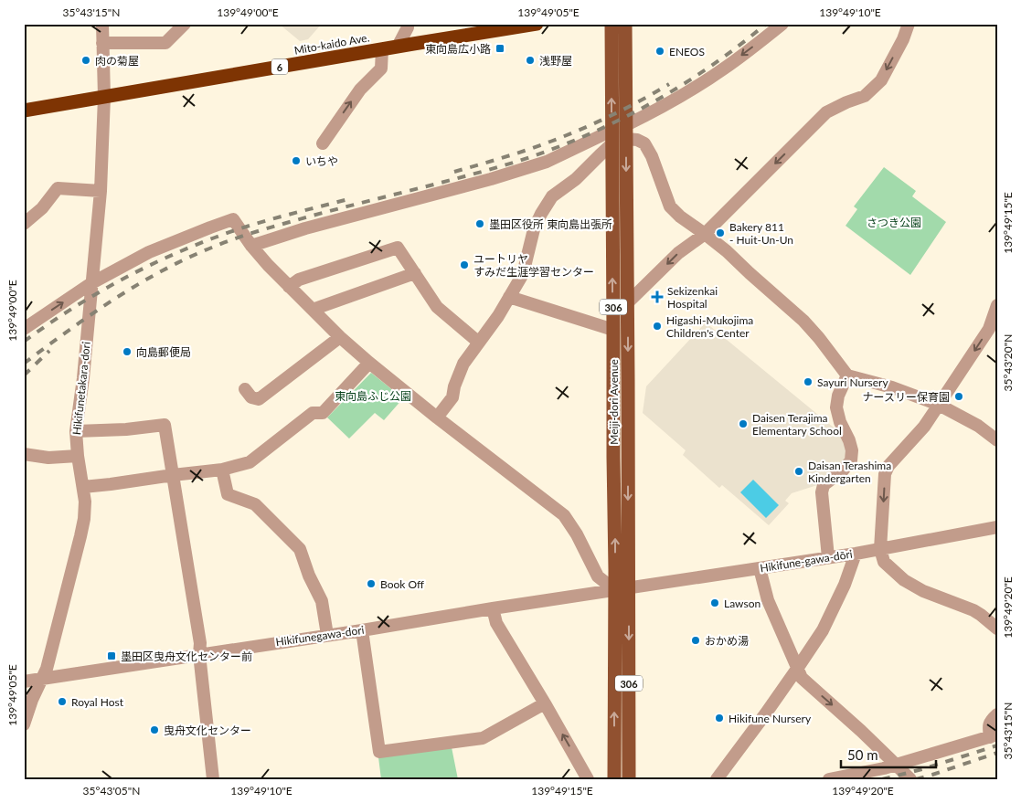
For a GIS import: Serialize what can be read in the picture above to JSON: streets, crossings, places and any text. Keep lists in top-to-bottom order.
{
  "streets": {
    "highway": ["Mito-kaido Ave.", "6"],
    "main road": ["306", "Meiji-dori Avenue"],
    "street": ["Hikifunetakara-dori", "Hikifune-gawa-dōri", "Hikifunegawa-dori"]
  },
  "crossings": [
    ["Mito-kaido Ave.", "Hikifunetakara-dori"],
    ["Hikifunetakara-dori", "Hikifunegawa-dori"],
    ["Meiji-dori Avenue", "Hikifune-gawa-dōri"],
    ["Meiji-dori Avenue", "Hikifunegawa-dori"],
    ["Hikifune-gawa-dōri", "Hikifunegawa-dori"]
  ],
  "parks": ["さつき公園", "東向島ふじ公園"],
  "places": {
    "transit": ["東向島広小路", "墨田区曳舟文化センター前"],
    "other": [
      "ENEOS",
      "肉の菊屋",
      "浅野屋",
      "いちや",
      "墨田区役所 東向島出張所",
      "Bakery 811 - Huit-Un-Un",
      "ユートリヤ すみだ生涯学習センター",
      "Higashi-Mukojima Children's Center",
      "向島郵便局",
      "Sayuri Nursery",
      "ナースリー保育園",
      "Daisen Terajima Elementary School",
      "Daisan Terashima Kindergarten",
      "Book Off",
      "Lawson",
      "おかめ湯",
      "Royal Host",
      "Hikifune Nursery",
      "曳舟文化センター"
    ],
    "health": ["Sekizenkai Hospital"]
  },
  "scale_bar": "50 m",
  "coordinates": [
    "35°43'15\"N",
    "139°49'00\"E",
    "139°49'05\"E",
    "139°49'10\"E",
    "139°49'15\"E",
    "35°43'20\"N",
    "139°49'20\"E",
    "35°43'05\"N"
  ]
}
